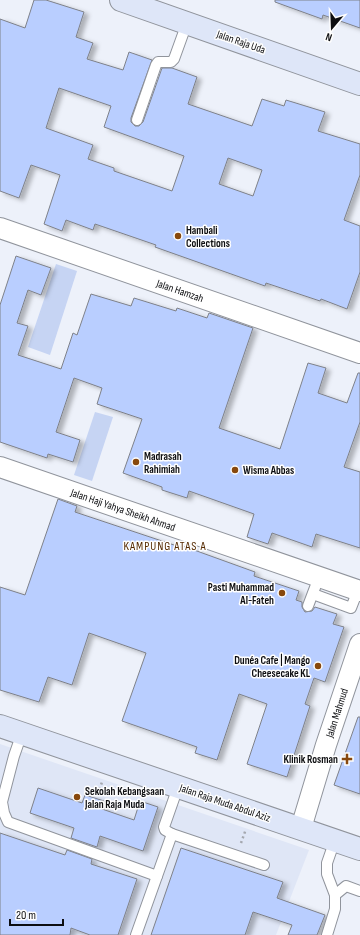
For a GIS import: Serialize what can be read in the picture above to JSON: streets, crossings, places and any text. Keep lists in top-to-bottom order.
{
  "streets": {
    "main road": ["Jalan Raja Uda", "Jalan Raja Muda Abdul Aziz"],
    "street": ["Jalan Hamzah", "Jalan Haji Yahya Sheikh Ahmad", "Jalan Mahmud"]
  },
  "crossings": [
    ["Jalan Mahmud", "Jalan Raja Muda Abdul Aziz"]
  ],
  "districts": ["KAMPUNG ATAS A"],
  "places": {
    "other": [
      "Hambali Collections",
      "Madrasah Rahimiah",
      "Wisma Abbas",
      "Pasti Muhammad Al-Fateh",
      "Dunéa Cafe | Mango Cheesecake KL",
      "Sekolah Kebangsaan Jalan Raja Muda"
    ],
    "health": ["Klinik Rosman"]
  },
  "scale_bar": "20 m",
  "north": "bottom"
}
